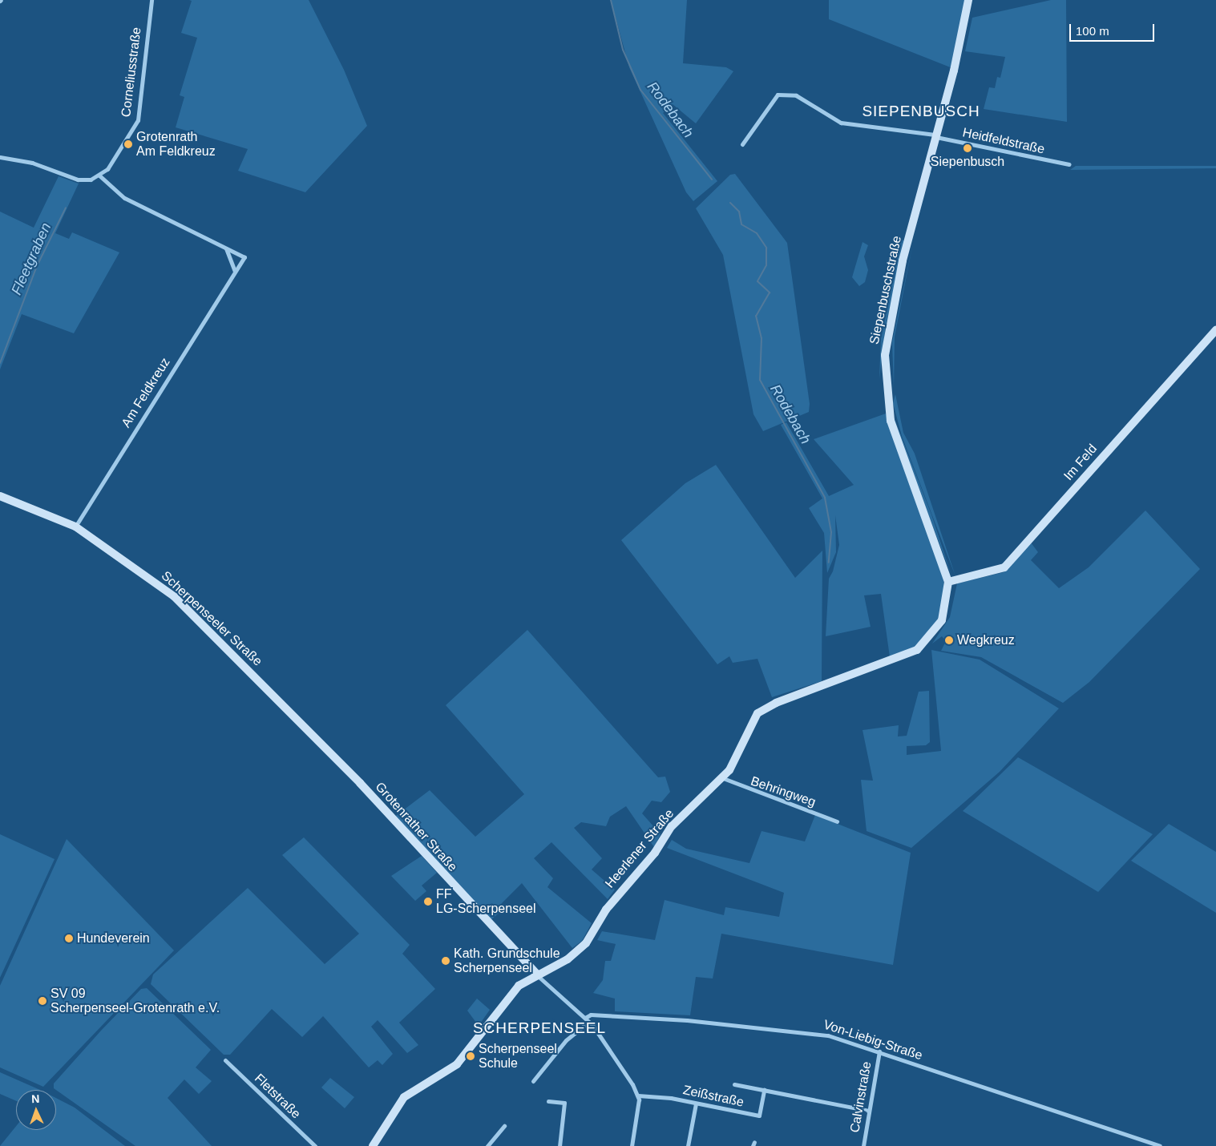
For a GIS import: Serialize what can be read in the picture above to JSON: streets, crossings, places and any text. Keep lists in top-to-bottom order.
{
  "streets": {
    "main road": [
      "Siepenbuschstraße",
      "Im Feld",
      "Scherpenseeler Straße",
      "Grotenrather Straße",
      "Heerlener Straße"
    ],
    "street": [
      "Corneliusstraße",
      "Heidfeldstraße",
      "Am Feldkreuz",
      "Behringweg",
      "Von-Liebig-Straße",
      "Fletstraße",
      "Zeißstraße",
      "Calvinstraße"
    ]
  },
  "crossings": [
    ["Corneliusstraße", "Am Feldkreuz"],
    ["Heidfeldstraße", "Siepenbuschstraße"],
    ["Siepenbuschstraße", "Im Feld"],
    ["Siepenbuschstraße", "Heerlener Straße"],
    ["Am Feldkreuz", "Scherpenseeler Straße"],
    ["Im Feld", "Heerlener Straße"],
    ["Scherpenseeler Straße", "Grotenrather Straße"],
    ["Behringweg", "Heerlener Straße"],
    ["Grotenrather Straße", "Heerlener Straße"],
    ["Von-Liebig-Straße", "Calvinstraße"],
    ["Zeißstraße", "Calvinstraße"]
  ],
  "districts": ["SIEPENBUSCH", "SCHERPENSEEL"],
  "water": ["Rodebach", "Fleetgraben"],
  "places": [
    "Grotenrath Am Feldkreuz",
    "Siepenbusch",
    "Wegkreuz",
    "FF LG-Scherpenseel",
    "Hundeverein",
    "Kath. Grundschule Scherpenseel",
    "SV 09 Scherpenseel-Grotenrath e.V.",
    "Scherpenseel Schule"
  ],
  "scale_bar": "100 m",
  "north": "top"
}
